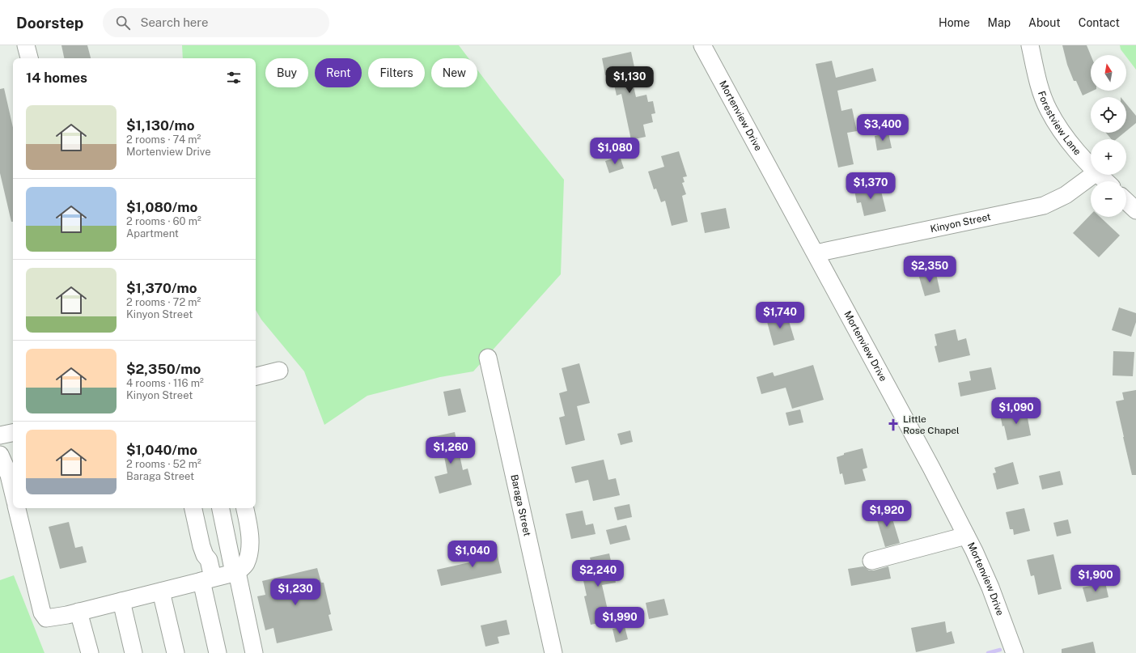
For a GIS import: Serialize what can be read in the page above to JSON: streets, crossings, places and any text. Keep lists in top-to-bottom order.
{
  "streets": {
    "street": [
      "Mortenview Drive",
      "Forestview Lane",
      "Kinyon Street",
      "Baraga Street"
    ]
  },
  "crossings": [
    ["Mortenview Drive", "Kinyon Street"]
  ],
  "places": {
    "church": ["Little Rose Chapel"]
  },
  "north": "top",
  "page": {
    "header": "Doorstep",
    "search": "Search here",
    "nav": [
      "Home",
      "Map",
      "About",
      "Contact"
    ],
    "map_buttons": ["+", "−"],
    "chip": [
      "Buy",
      "Rent",
      "Filters",
      "New"
    ],
    "heading": "14 homes",
    "price": [
      "$1,130",
      "$3,400",
      "$1,080",
      "$1,370",
      "$2,350",
      "$1,740",
      "$1,090",
      "$1,260",
      "$1,920",
      "$1,040",
      "$2,240",
      "$1,900",
      "$1,230",
      "$1,990"
    ],
    "list": [
      {
        "name": "$1,130/mo",
        "note": "2 rooms · 74 m² · Mortenview Drive"
      },
      {
        "name": "$1,080/mo",
        "note": "2 rooms · 60 m² · Apartment"
      },
      {
        "name": "$1,370/mo",
        "note": "2 rooms · 72 m² · Kinyon Street"
      },
      {
        "name": "$2,350/mo",
        "note": "4 rooms · 116 m² · Kinyon Street"
      },
      {
        "name": "$1,040/mo",
        "note": "2 rooms · 52 m² · Baraga Street"
      }
    ]
  }
}
